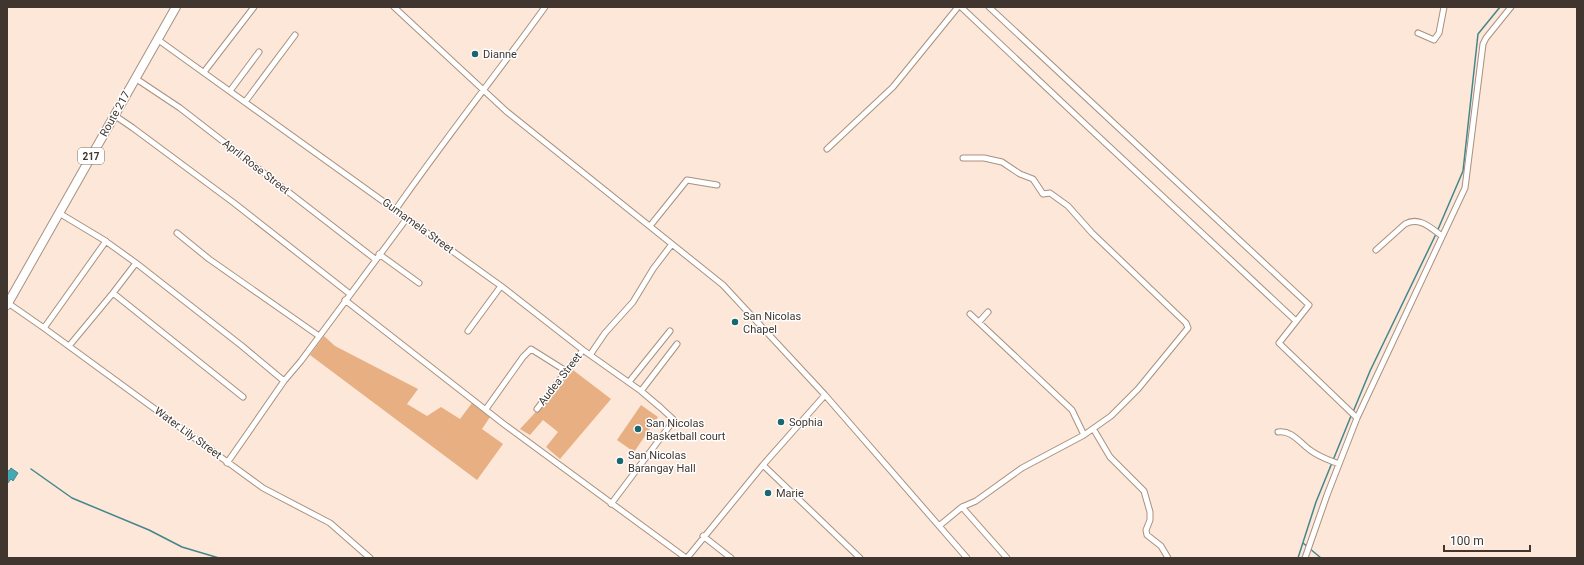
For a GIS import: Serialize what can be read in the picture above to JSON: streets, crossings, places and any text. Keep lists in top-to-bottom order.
{
  "streets": {
    "main road": ["Route 217", "217"],
    "street": [
      "April Rose Street",
      "Gumamela Street",
      "Audea Street",
      "Water Lily Street"
    ]
  },
  "crossings": [
    ["Route 217", "April Rose Street"],
    ["Route 217", "Gumamela Street"],
    ["Route 217", "Water Lily Street"],
    ["Gumamela Street", "Audea Street"]
  ],
  "places": [
    "Dianne",
    "San Nicolas Chapel",
    "Sophia",
    "San Nicolas Basketball court",
    "San Nicolas Barangay Hall",
    "Marie"
  ],
  "scale_bar": "100 m"
}
